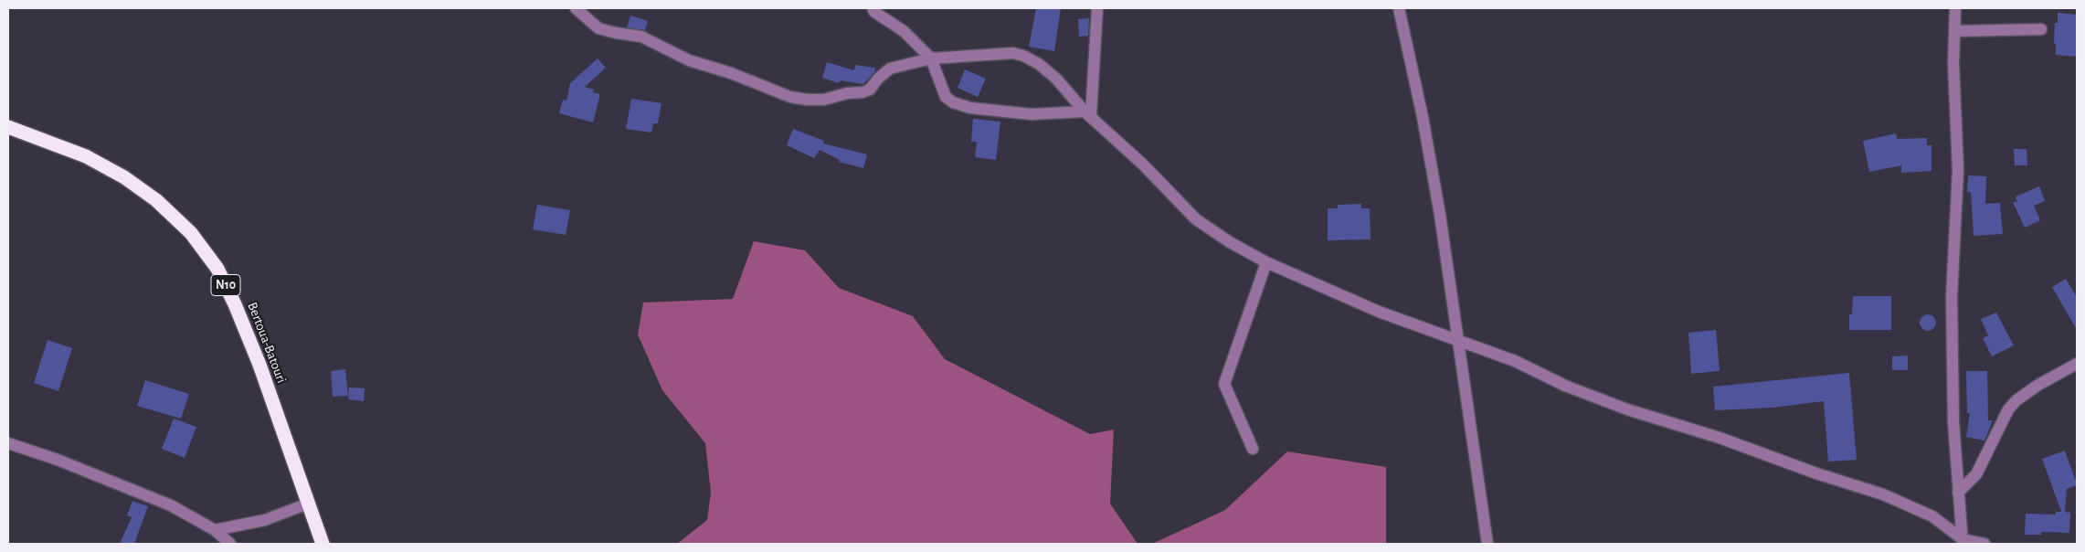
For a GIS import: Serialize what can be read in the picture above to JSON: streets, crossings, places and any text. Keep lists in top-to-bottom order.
{
  "streets": {
    "highway": ["N10", "Bertoua-Batouri"]
  }
}
